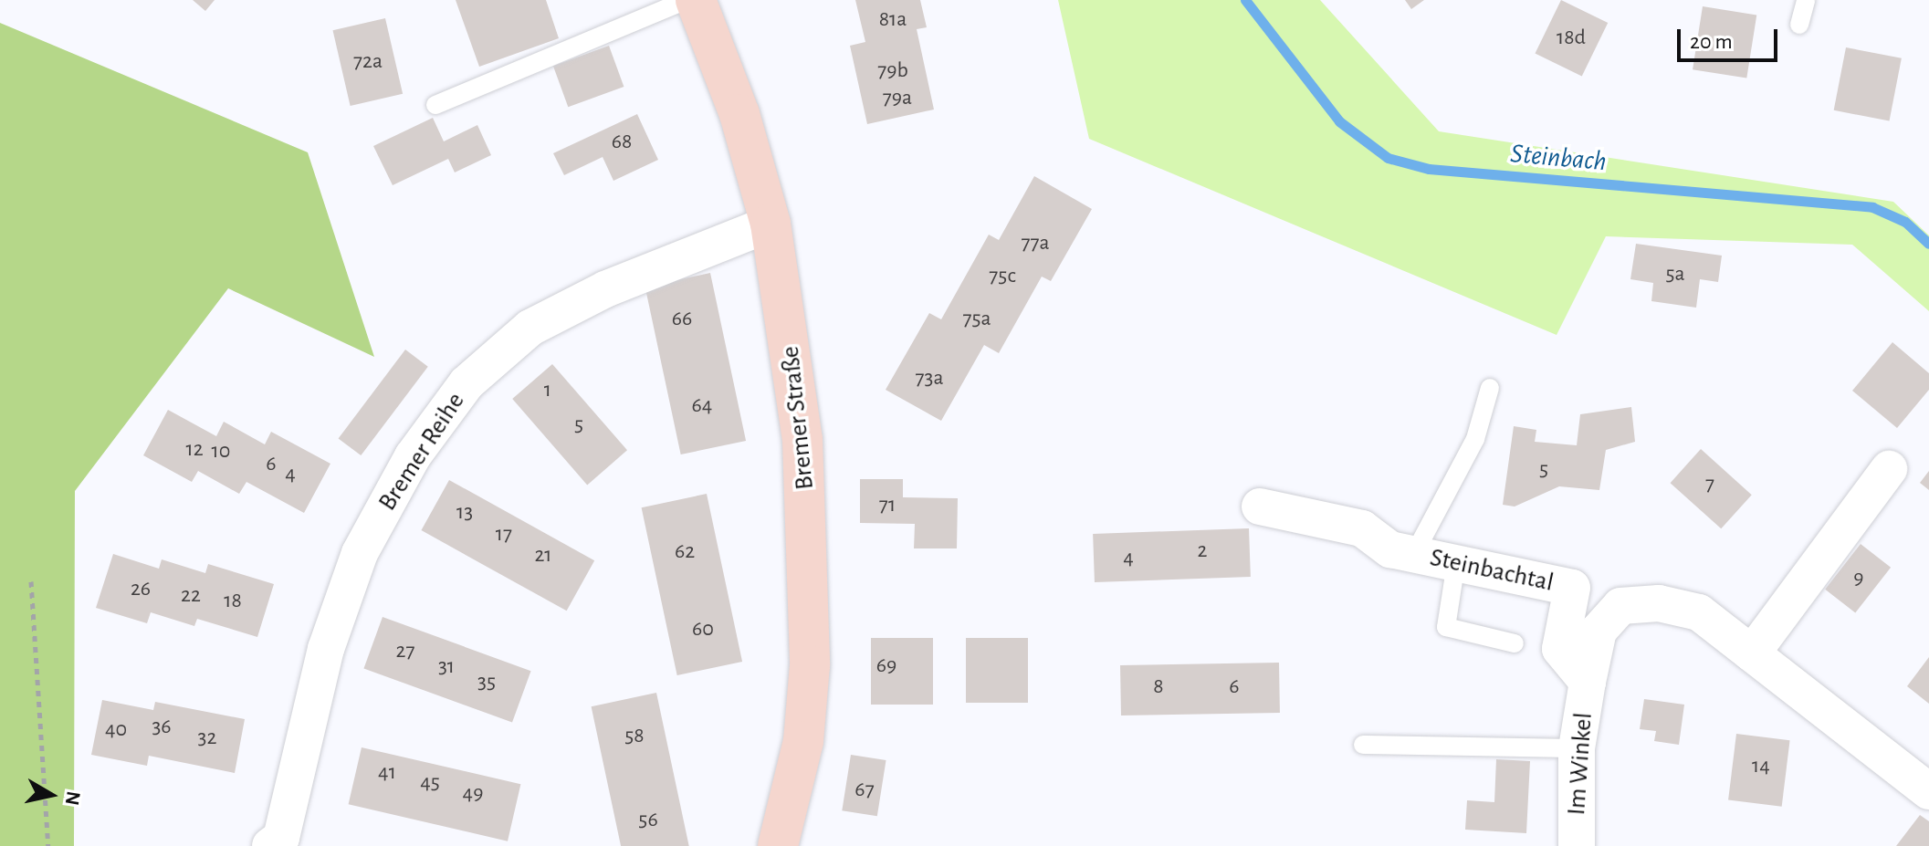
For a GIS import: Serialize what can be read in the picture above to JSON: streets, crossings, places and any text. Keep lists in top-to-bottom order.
{
  "streets": {
    "street": [
      "Bremer Straße",
      "Bremer Reihe",
      "Steinbachtal",
      "Im Winkel"
    ]
  },
  "crossings": [
    ["Bremer Straße", "Bremer Reihe"],
    ["Steinbachtal", "Im Winkel"]
  ],
  "water": ["Steinbach"],
  "house_numbers": [
    "81a",
    "18d",
    "72a",
    "79b",
    "79a",
    "68",
    "77a",
    "5a",
    "75c",
    "66",
    "75a",
    "73a",
    "1",
    "64",
    "5",
    "12",
    "10",
    "6",
    "5",
    "4",
    "7",
    "71",
    "13",
    "17",
    "2",
    "62",
    "21",
    "4",
    "9",
    "26",
    "22",
    "18",
    "60",
    "27",
    "69",
    "31",
    "35",
    "8",
    "6",
    "36",
    "40",
    "58",
    "32",
    "14",
    "41",
    "45",
    "67",
    "49",
    "56"
  ],
  "scale_bar": "20 m",
  "north": "right"
}
